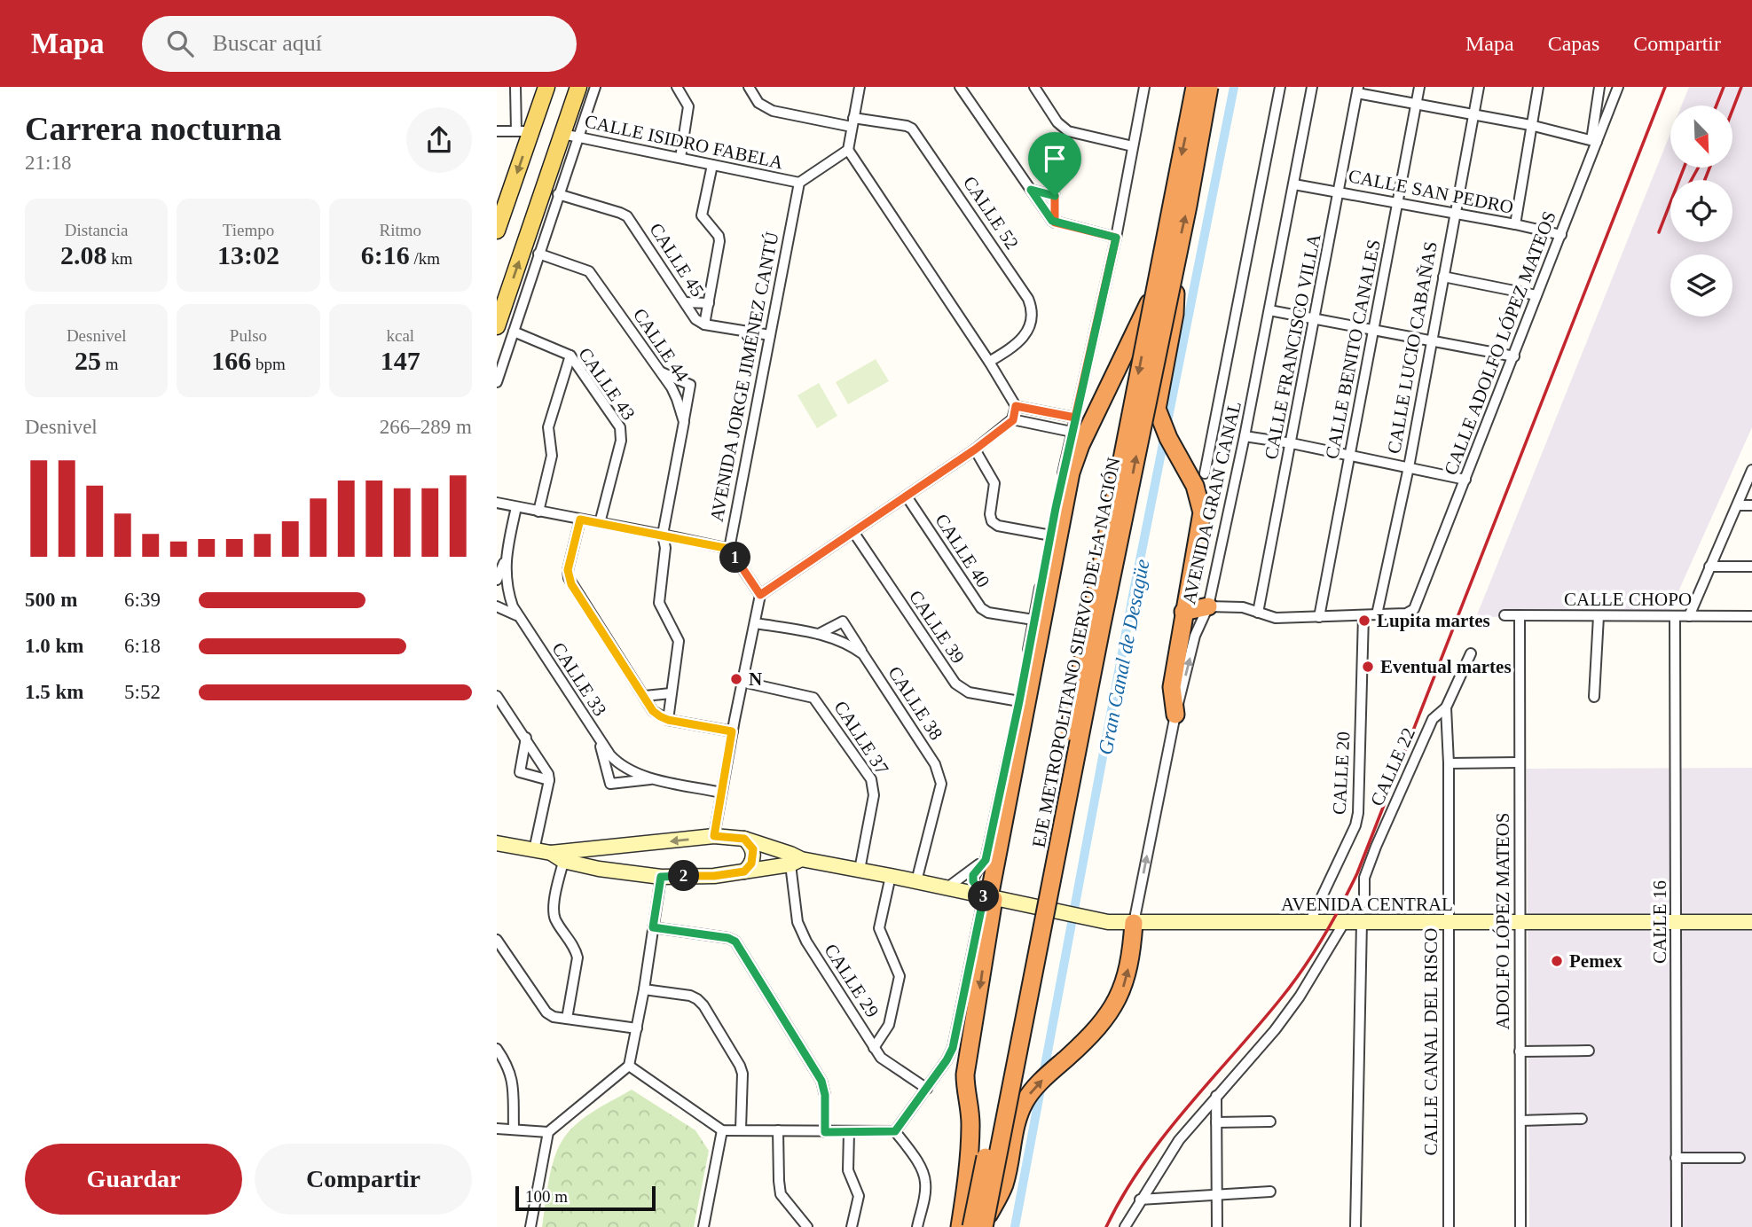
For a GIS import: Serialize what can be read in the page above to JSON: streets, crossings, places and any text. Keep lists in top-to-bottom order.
{
  "streets": {
    "highway": ["EJE METROPOLITANO SIERVO DE LA NACIÓN"],
    "street": [
      "CALLE ISIDRO FABELA",
      "CALLE SAN PEDRO",
      "CALLE 52",
      "CALLE 45",
      "CALLE ADOLFO LÓPEZ MATEOS",
      "CALLE 44",
      "CALLE FRANCISCO VILLA",
      "CALLE LUCIO CABAÑAS",
      "CALLE BENITO CANALES",
      "AVENIDA JORGE JIMÉNEZ CANTÚ",
      "CALLE 43",
      "AVENIDA GRAN CANAL",
      "CALLE 40",
      "CALLE CHOPO",
      "CALLE 39",
      "CALLE 33",
      "CALLE 38",
      "CALLE 37",
      "CALLE 22",
      "CALLE 20",
      "AVENIDA CENTRAL",
      "ADOLFO LÓPEZ MATEOS",
      "CALLE 16",
      "CALLE 29",
      "CALLE CANAL DEL RISCO"
    ]
  },
  "crossings": [
    ["CALLE ISIDRO FABELA", "AVENIDA JORGE JIMÉNEZ CANTÚ"],
    ["CALLE SAN PEDRO", "CALLE ADOLFO LÓPEZ MATEOS"],
    ["CALLE SAN PEDRO", "CALLE FRANCISCO VILLA"],
    ["CALLE SAN PEDRO", "CALLE LUCIO CABAÑAS"],
    ["CALLE SAN PEDRO", "CALLE BENITO CANALES"],
    ["CALLE SAN PEDRO", "AVENIDA GRAN CANAL"],
    ["CALLE 45", "AVENIDA JORGE JIMÉNEZ CANTÚ"],
    ["CALLE ADOLFO LÓPEZ MATEOS", "CALLE LUCIO CABAÑAS"],
    ["AVENIDA GRAN CANAL", "AVENIDA CENTRAL"],
    ["CALLE CHOPO", "ADOLFO LÓPEZ MATEOS"],
    ["CALLE CHOPO", "CALLE 16"],
    ["CALLE 38", "AVENIDA CENTRAL"],
    ["CALLE 37", "AVENIDA CENTRAL"],
    ["CALLE 22", "CALLE CANAL DEL RISCO"],
    ["CALLE 20", "AVENIDA CENTRAL"],
    ["AVENIDA CENTRAL", "ADOLFO LÓPEZ MATEOS"],
    ["AVENIDA CENTRAL", "CALLE 16"],
    ["AVENIDA CENTRAL", "CALLE 29"],
    ["AVENIDA CENTRAL", "CALLE CANAL DEL RISCO"]
  ],
  "one_way": ["AVENIDA GRAN CANAL"],
  "water": ["Gran Canal de Desagüe"],
  "places": [
    "Lupita martes",
    "Eventual martes",
    "N",
    "Pemex"
  ],
  "scale_bar": "100 m",
  "north": "bottom right",
  "page": {
    "header": "Mapa",
    "search": "Buscar aquí",
    "nav": ["Mapa", "Capas", "Compartir"],
    "heading": ["Carrera nocturna", "21:18"],
    "stats": [
      ["Distancia", "2.08 km"],
      ["Tiempo", "13:02"],
      ["Ritmo", "6:16 /km"],
      ["Desnivel", "25 m"],
      ["Pulso", "166 bpm"],
      ["kcal", "147"]
    ],
    "chart": ["Desnivel", "266–289 m"],
    "pins": ["1", "2", "3"],
    "list": [
      {
        "name": "500 m",
        "note": "6:39"
      },
      {
        "name": "1.0 km",
        "note": "6:18"
      },
      {
        "name": "1.5 km",
        "note": "5:52"
      }
    ],
    "buttons": ["Guardar", "Compartir"],
    "scale": "100 m"
  }
}
